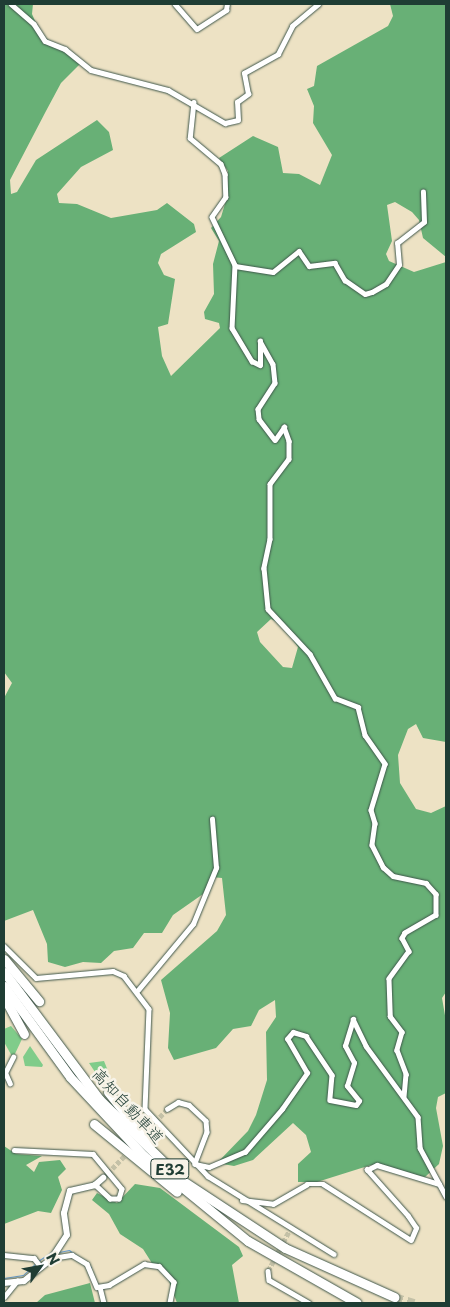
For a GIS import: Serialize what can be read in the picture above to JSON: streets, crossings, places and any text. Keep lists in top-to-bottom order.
{
  "streets": {
    "highway": ["高知自動車道", "E32"]
  },
  "north": "top right"
}
